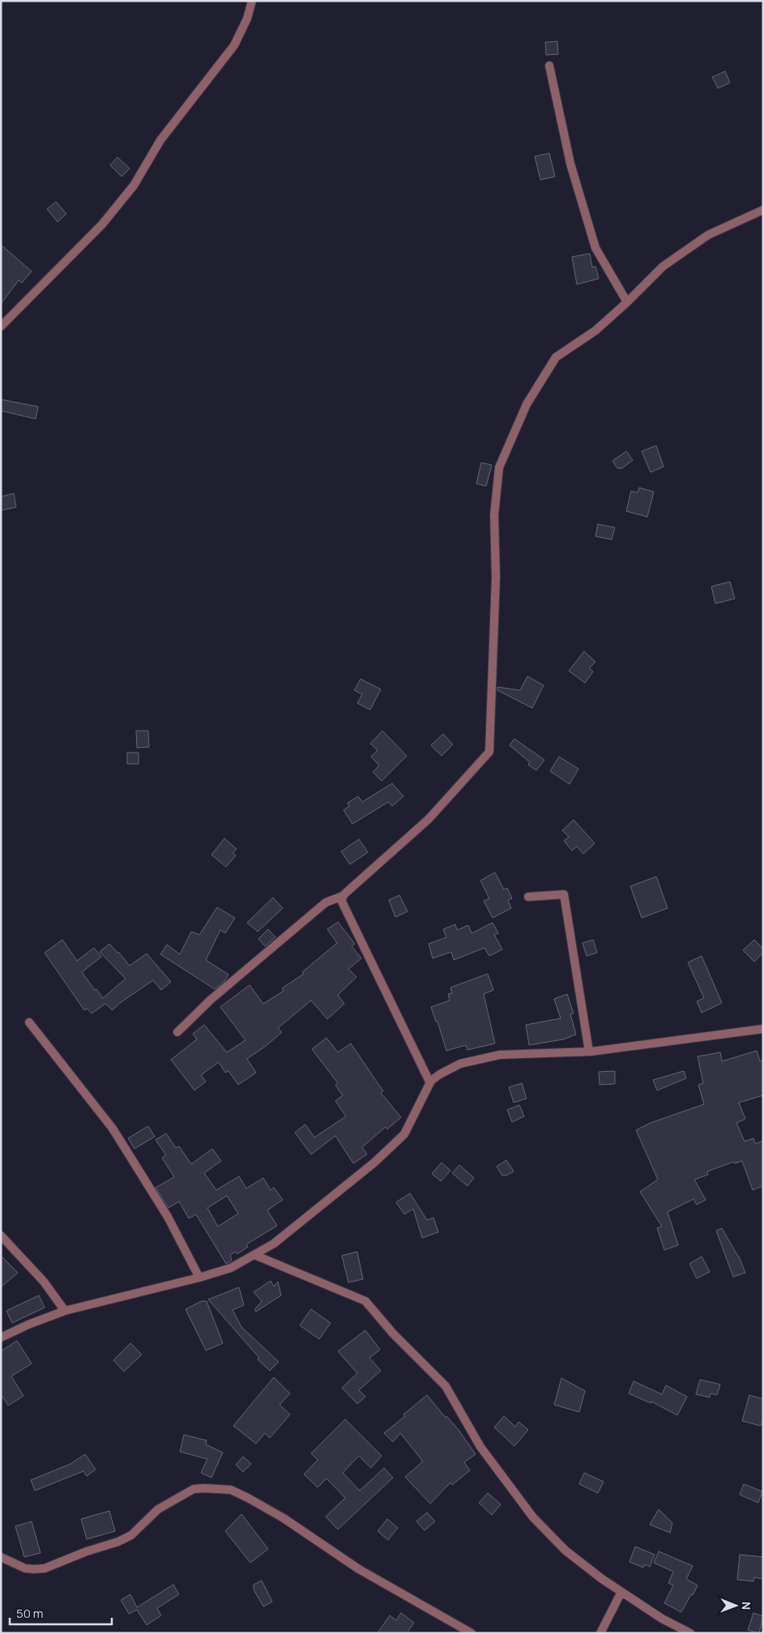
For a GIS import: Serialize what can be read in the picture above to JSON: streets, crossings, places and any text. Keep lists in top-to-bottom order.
{
  "scale_bar": "50 m",
  "north": "right"
}
